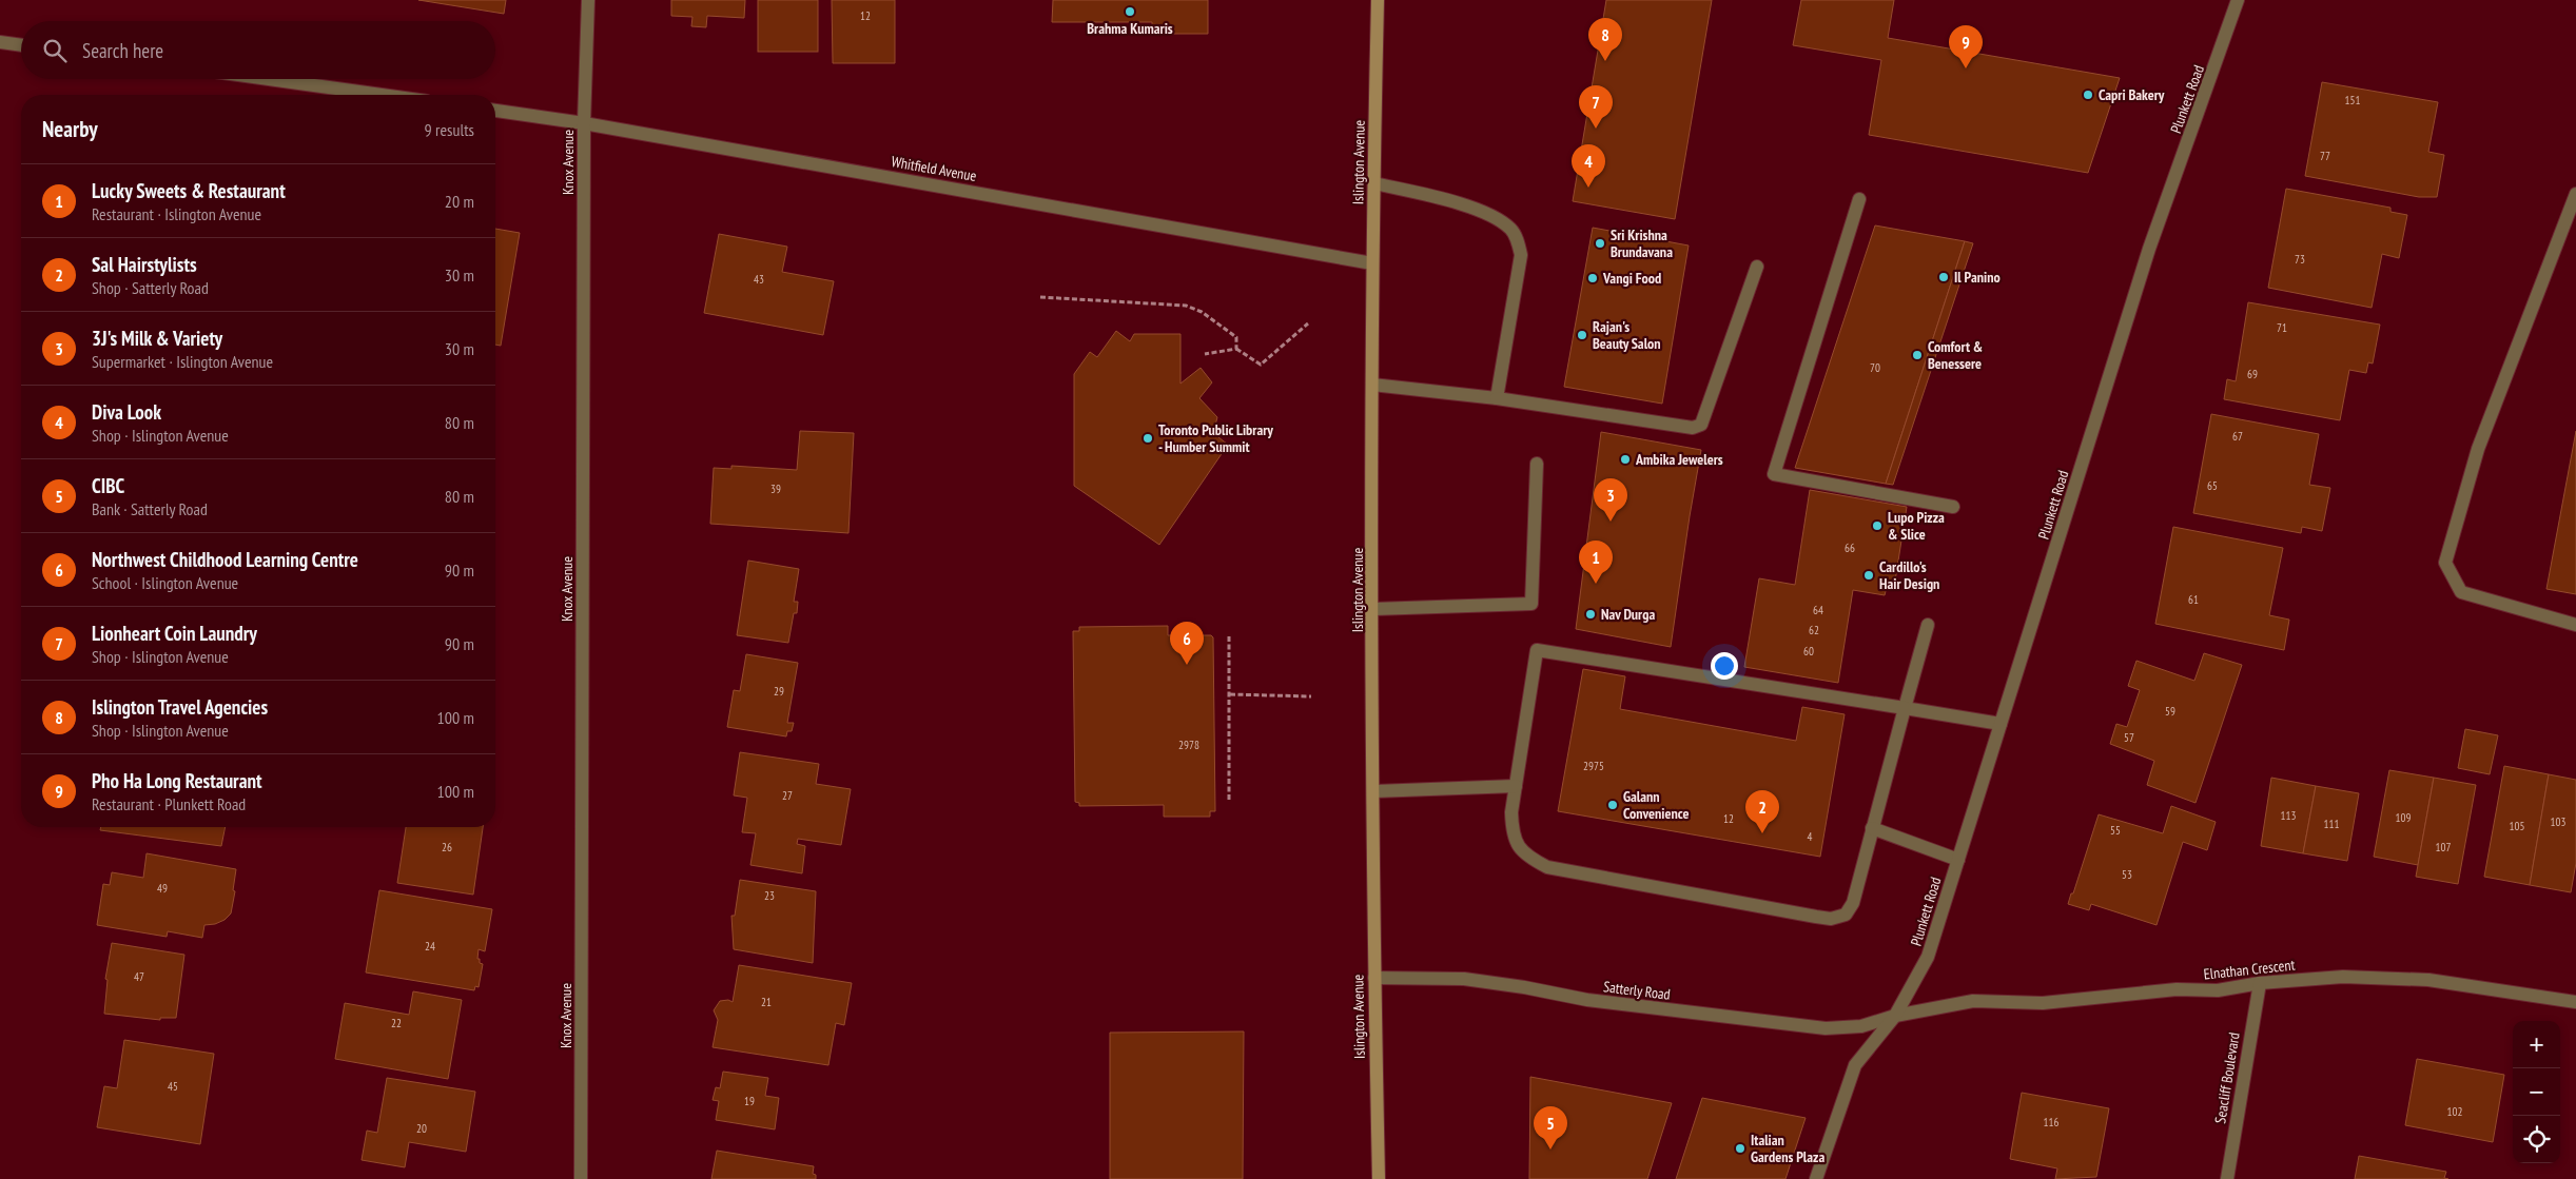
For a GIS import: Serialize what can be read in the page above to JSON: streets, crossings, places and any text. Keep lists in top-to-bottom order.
{
  "streets": {
    "main road": ["Islington Avenue"],
    "street": [
      "Plunkett Road",
      "Knox Avenue",
      "Whitfield Avenue",
      "Elnathan Crescent",
      "Satterly Road",
      "Seacliff Boulevard"
    ]
  },
  "crossings": [
    ["Plunkett Road", "Elnathan Crescent"],
    ["Plunkett Road", "Satterly Road"],
    ["Knox Avenue", "Whitfield Avenue"],
    ["Islington Avenue", "Whitfield Avenue"],
    ["Islington Avenue", "Satterly Road"],
    ["Elnathan Crescent", "Satterly Road"],
    ["Elnathan Crescent", "Seacliff Boulevard"]
  ],
  "places": [
    "Brahma Kumaris",
    "Capri Bakery",
    "Sri Krishna Brundavana",
    "Il Panino",
    "Vangi Food",
    "Rajan's Beauty Salon",
    "Comfort & Benessere",
    "Toronto Public Library - Humber Summit",
    "Ambika Jewelers",
    "Lupo Pizza & Slice",
    "Cardillo's Hair Design",
    "Nav Durga",
    "Galann Convenience",
    "Italian Gardens Plaza"
  ],
  "house_numbers": [
    "12",
    "151",
    "77",
    "73",
    "43",
    "71",
    "70",
    "69",
    "67",
    "65",
    "39",
    "66",
    "61",
    "64",
    "62",
    "60",
    "29",
    "59",
    "57",
    "2978",
    "2975",
    "27",
    "113",
    "109",
    "12",
    "103",
    "111",
    "105",
    "55",
    "4",
    "26",
    "107",
    "53",
    "49",
    "23",
    "24",
    "47",
    "21",
    "22",
    "45",
    "19",
    "102",
    "116",
    "20"
  ],
  "page": {
    "pins": [
      "8",
      "9",
      "7",
      "4",
      "3",
      "1",
      "6",
      "2",
      "5"
    ],
    "search": "Search here",
    "heading": ["Nearby", "9 results"],
    "list": [
      {
        "mark": "1",
        "name": "Lucky Sweets & Restaurant",
        "note": "Restaurant · Islington Avenue",
        "value": "20 m"
      },
      {
        "mark": "2",
        "name": "Sal Hairstylists",
        "note": "Shop · Satterly Road",
        "value": "30 m"
      },
      {
        "mark": "3",
        "name": "3J's Milk & Variety",
        "note": "Supermarket · Islington Avenue",
        "value": "30 m"
      },
      {
        "mark": "4",
        "name": "Diva Look",
        "note": "Shop · Islington Avenue",
        "value": "80 m"
      },
      {
        "mark": "5",
        "name": "CIBC",
        "note": "Bank · Satterly Road",
        "value": "80 m"
      },
      {
        "mark": "6",
        "name": "Northwest Childhood Learning Centre",
        "note": "School · Islington Avenue",
        "value": "90 m"
      },
      {
        "mark": "7",
        "name": "Lionheart Coin Laundry",
        "note": "Shop · Islington Avenue",
        "value": "90 m"
      },
      {
        "mark": "8",
        "name": "Islington Travel Agencies",
        "note": "Shop · Islington Avenue",
        "value": "100 m"
      },
      {
        "mark": "9",
        "name": "Pho Ha Long Restaurant",
        "note": "Restaurant · Plunkett Road",
        "value": "100 m"
      }
    ],
    "map_buttons": ["+", "−"]
  }
}
